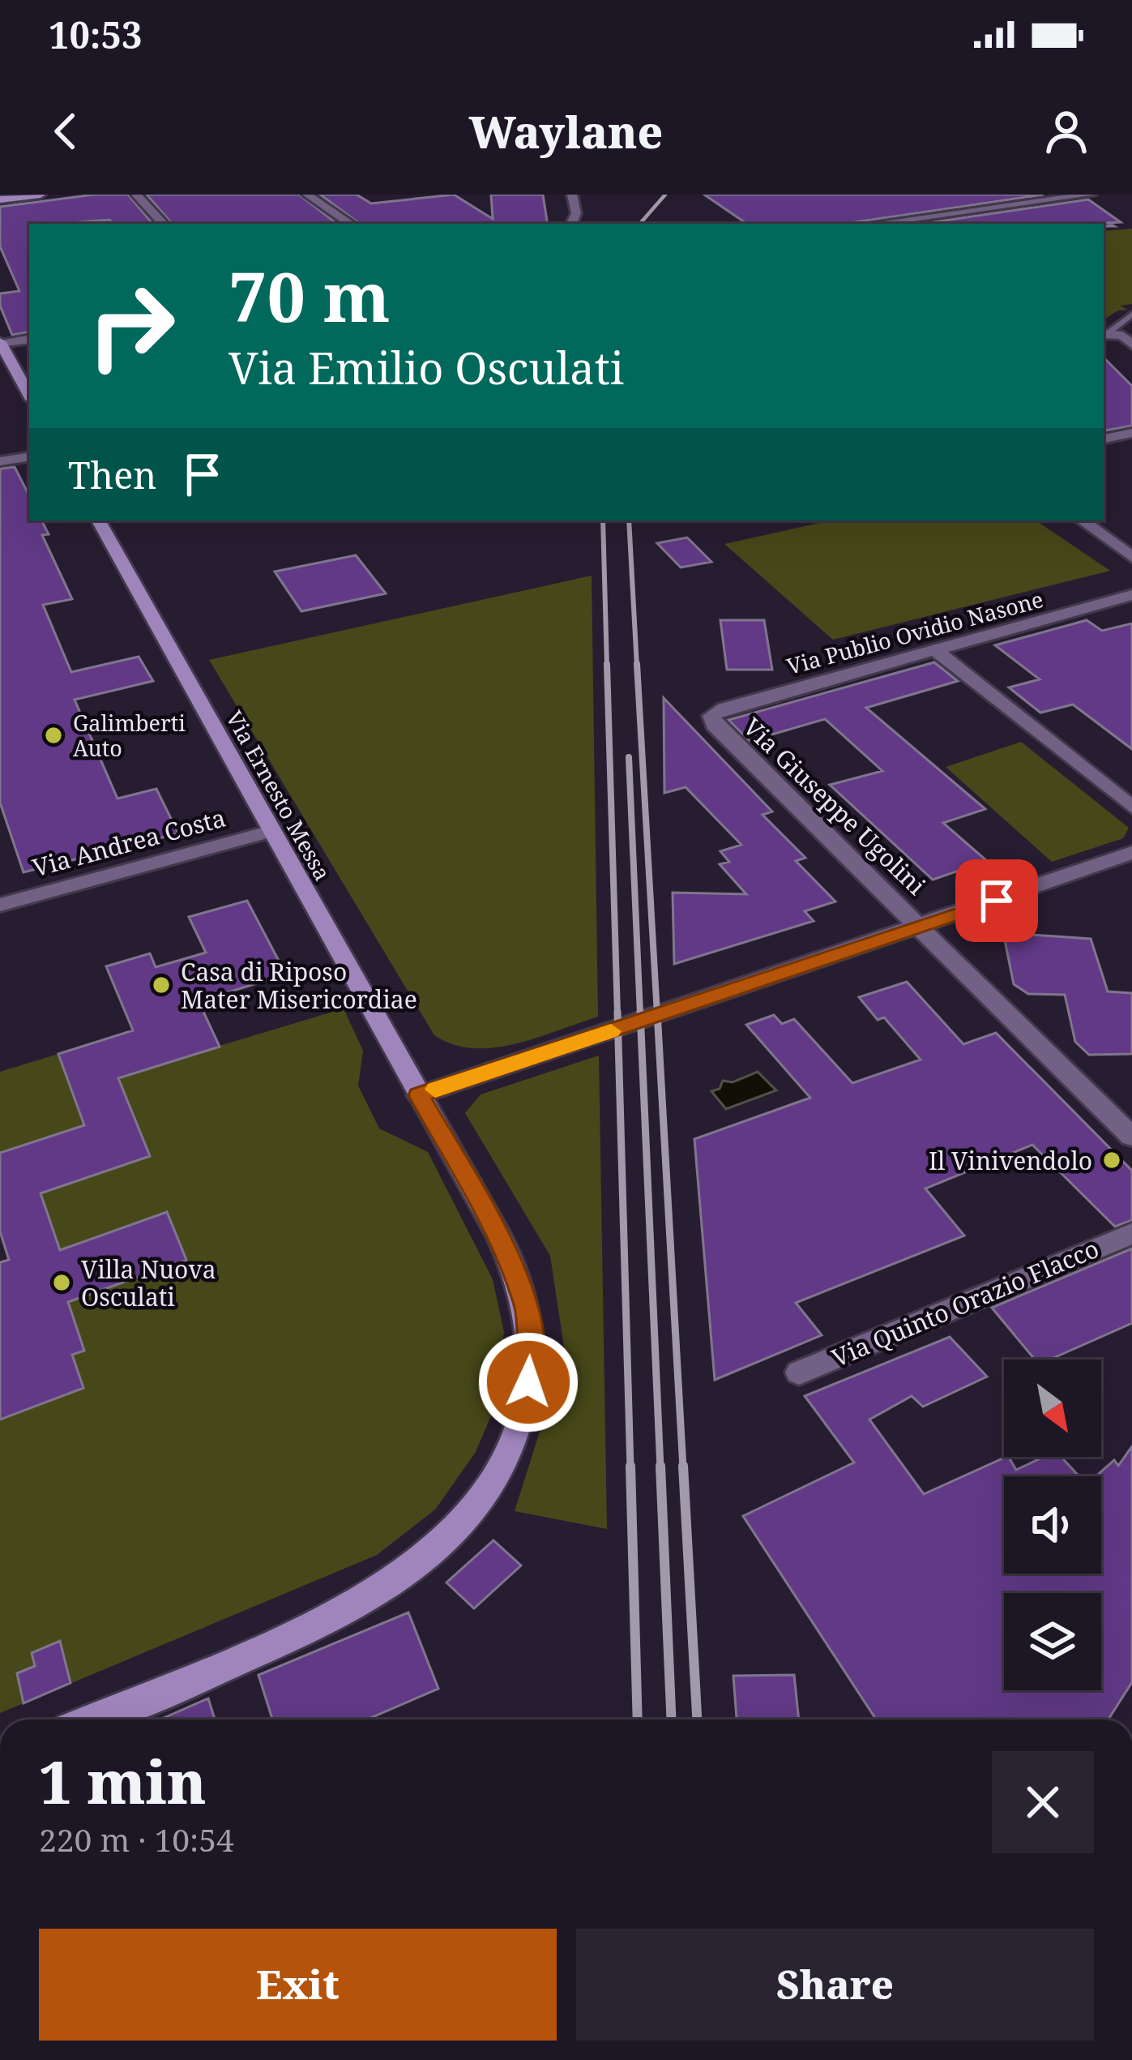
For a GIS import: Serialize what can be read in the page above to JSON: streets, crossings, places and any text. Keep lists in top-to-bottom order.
{
  "streets": {
    "street": [
      "Via Publio Ovidio Nasone",
      "Via Ernesto Messa",
      "Via Giuseppe Ugolini",
      "Via Andrea Costa",
      "Via Quinto Orazio Flacco"
    ]
  },
  "crossings": [
    ["Via Publio Ovidio Nasone", "Via Giuseppe Ugolini"],
    ["Via Ernesto Messa", "Via Andrea Costa"]
  ],
  "places": [
    "Galimberti Auto",
    "Casa di Riposo Mater Misericordiae",
    "Il Vinivendolo",
    "Villa Nuova Osculati"
  ],
  "north": "bottom right",
  "page": {
    "status": "10:53",
    "header": "Waylane",
    "turn": ["70 m", "Via Emilio Osculati"],
    "then": "Then",
    "heading": ["1 min", "220 m · 10:54"],
    "buttons": ["Exit", "Share"]
  }
}
